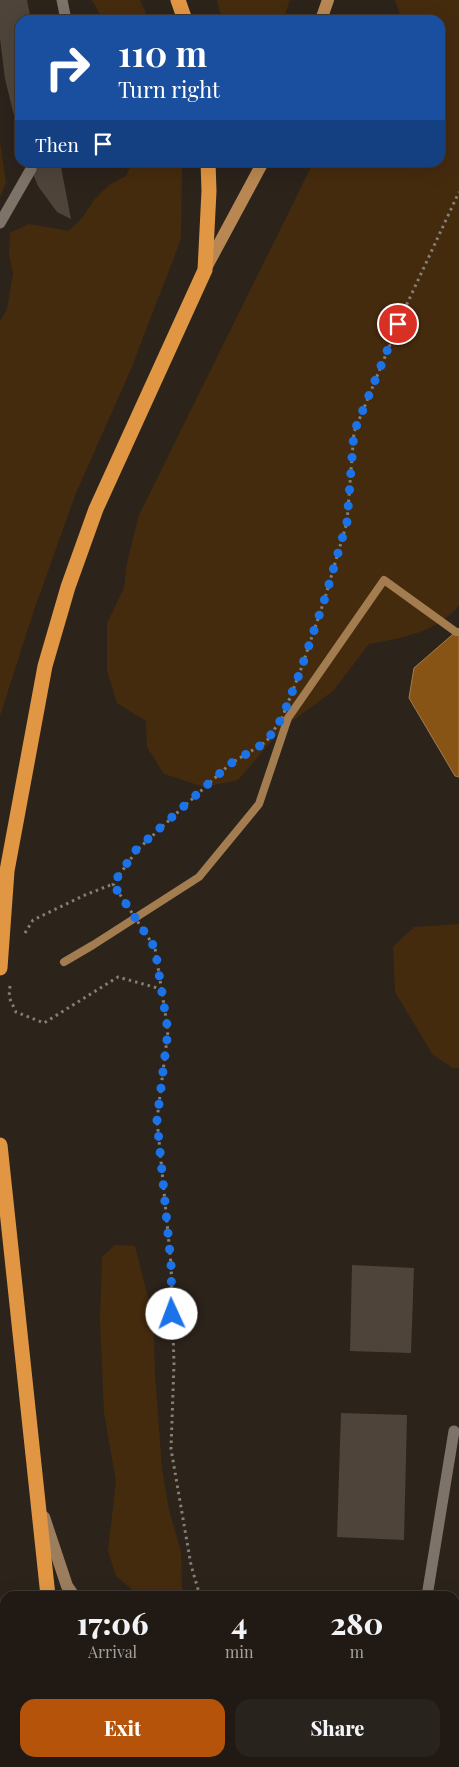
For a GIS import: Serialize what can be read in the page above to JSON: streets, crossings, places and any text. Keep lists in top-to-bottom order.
{
  "page": {
    "turn": ["110 m", "Turn right"],
    "then": "Then",
    "eta": [
      "17:06",
      "Arrival",
      "4",
      "min",
      "280",
      "m"
    ],
    "buttons": ["Exit", "Share"]
  }
}
